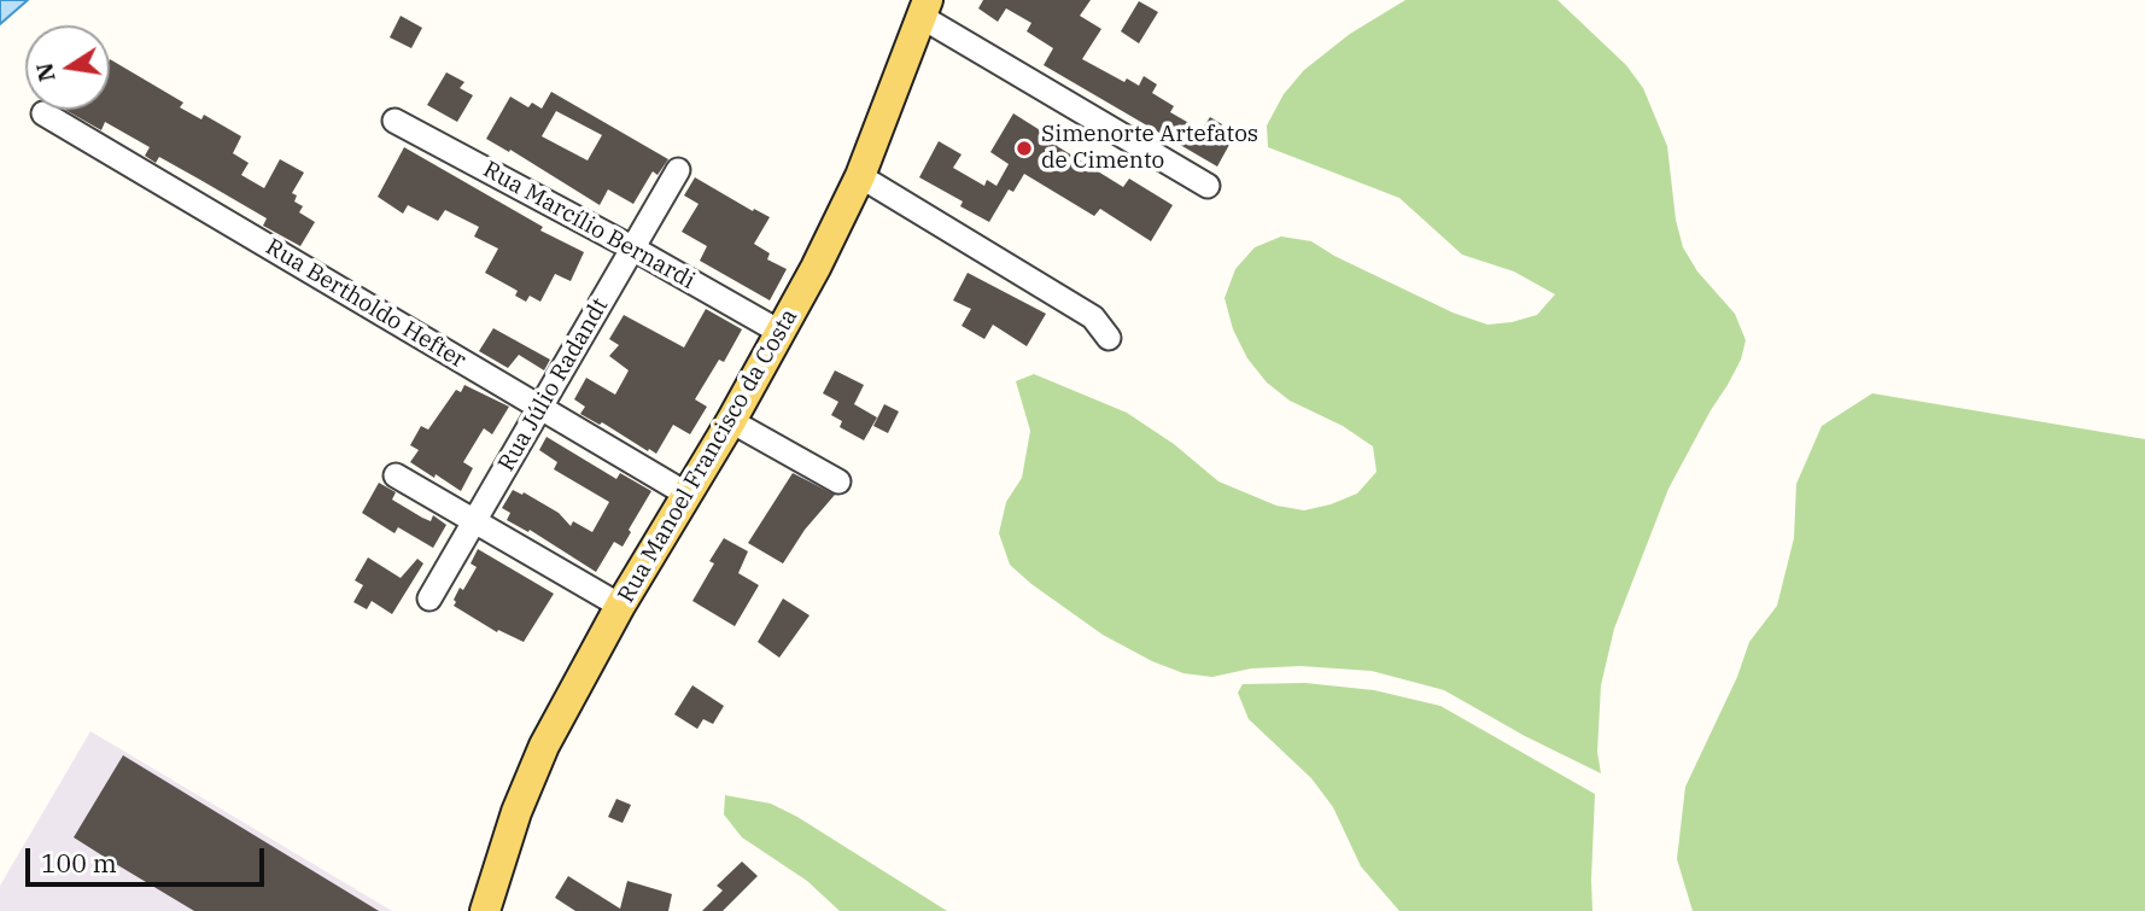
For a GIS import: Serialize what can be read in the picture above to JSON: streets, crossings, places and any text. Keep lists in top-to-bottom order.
{
  "streets": {
    "main road": ["Rua Manoel Francisco da Costa"],
    "street": ["Rua Marcílio Bernardi", "Rua Bertholdo Hefter", "Rua Júlio Radandt"]
  },
  "crossings": [
    ["Rua Marcílio Bernardi", "Rua Júlio Radandt"],
    ["Rua Marcílio Bernardi", "Rua Manoel Francisco da Costa"],
    ["Rua Bertholdo Hefter", "Rua Júlio Radandt"],
    ["Rua Bertholdo Hefter", "Rua Manoel Francisco da Costa"]
  ],
  "places": ["Simenorte Artefatos de Cimento"],
  "scale_bar": "100 m",
  "north": "left"
}
